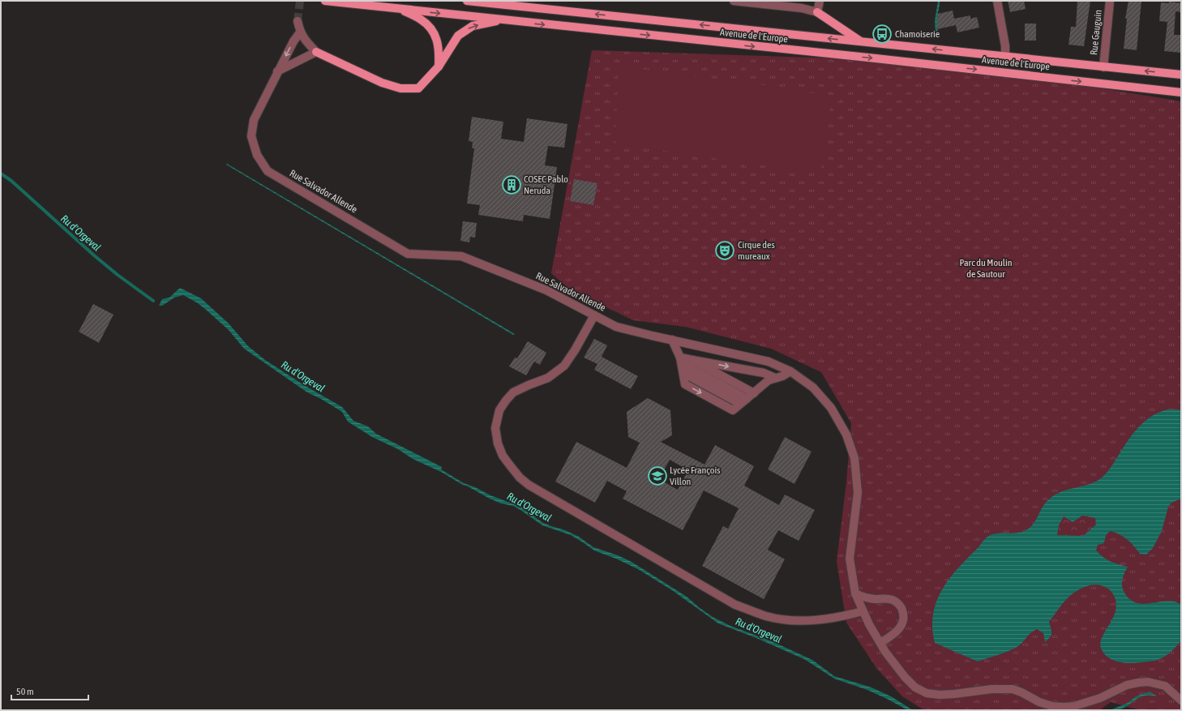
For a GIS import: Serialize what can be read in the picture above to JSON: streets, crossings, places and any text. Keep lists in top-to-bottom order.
{
  "streets": {
    "main road": ["Avenue de l'Europe"],
    "street": ["Rue Gauguin", "Rue Salvador Allende"]
  },
  "crossings": [
    ["Rue Gauguin", "Avenue de l'Europe"]
  ],
  "water": ["Ru d'Orgeval"],
  "parks": ["Parc du Moulin de Sautour"],
  "places": {
    "bus stop": ["Chamoiserie"],
    "building": ["COSEC Pablo Neruda"],
    "theatre": ["Cirque des mureaux"],
    "school or university": ["Lycée François Villon"]
  },
  "scale_bar": "50 m"
}
